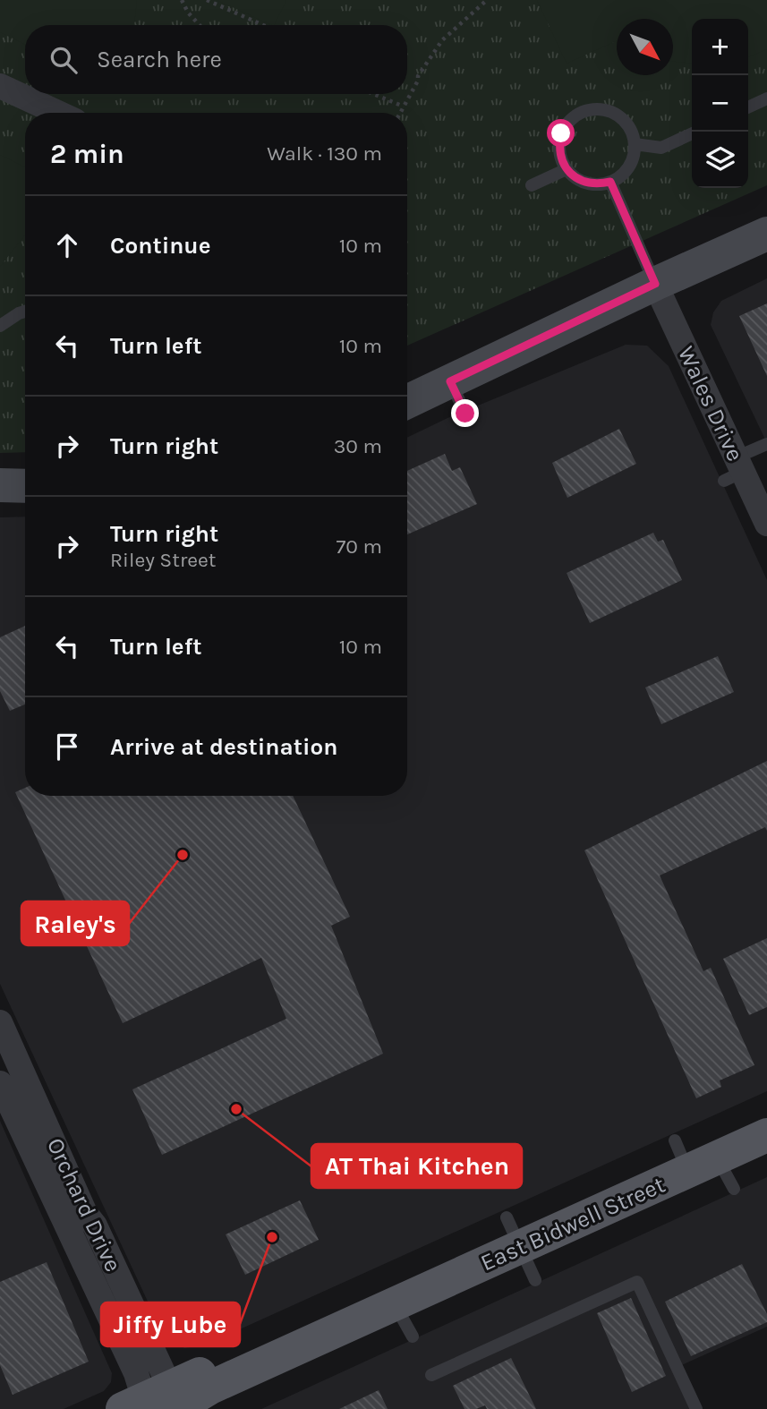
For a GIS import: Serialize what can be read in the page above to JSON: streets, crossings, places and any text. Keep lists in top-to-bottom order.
{
  "streets": {
    "main road": ["East Bidwell Street"],
    "street": ["Wales Drive", "Orchard Drive"]
  },
  "places": ["Raley's", "AT Thai Kitchen", "Jiffy Lube"],
  "north": "bottom right",
  "page": {
    "map_buttons": ["+", "−"],
    "search": "Search here",
    "heading": ["2 min", "Walk · 130 m"],
    "list": [
      ["Continue", "10 m"],
      ["Turn left", "10 m"],
      ["Turn right", "30 m"],
      ["Turn right", "Riley Street", "70 m"],
      ["Turn left", "10 m"],
      "Arrive at destination"
    ]
  }
}
